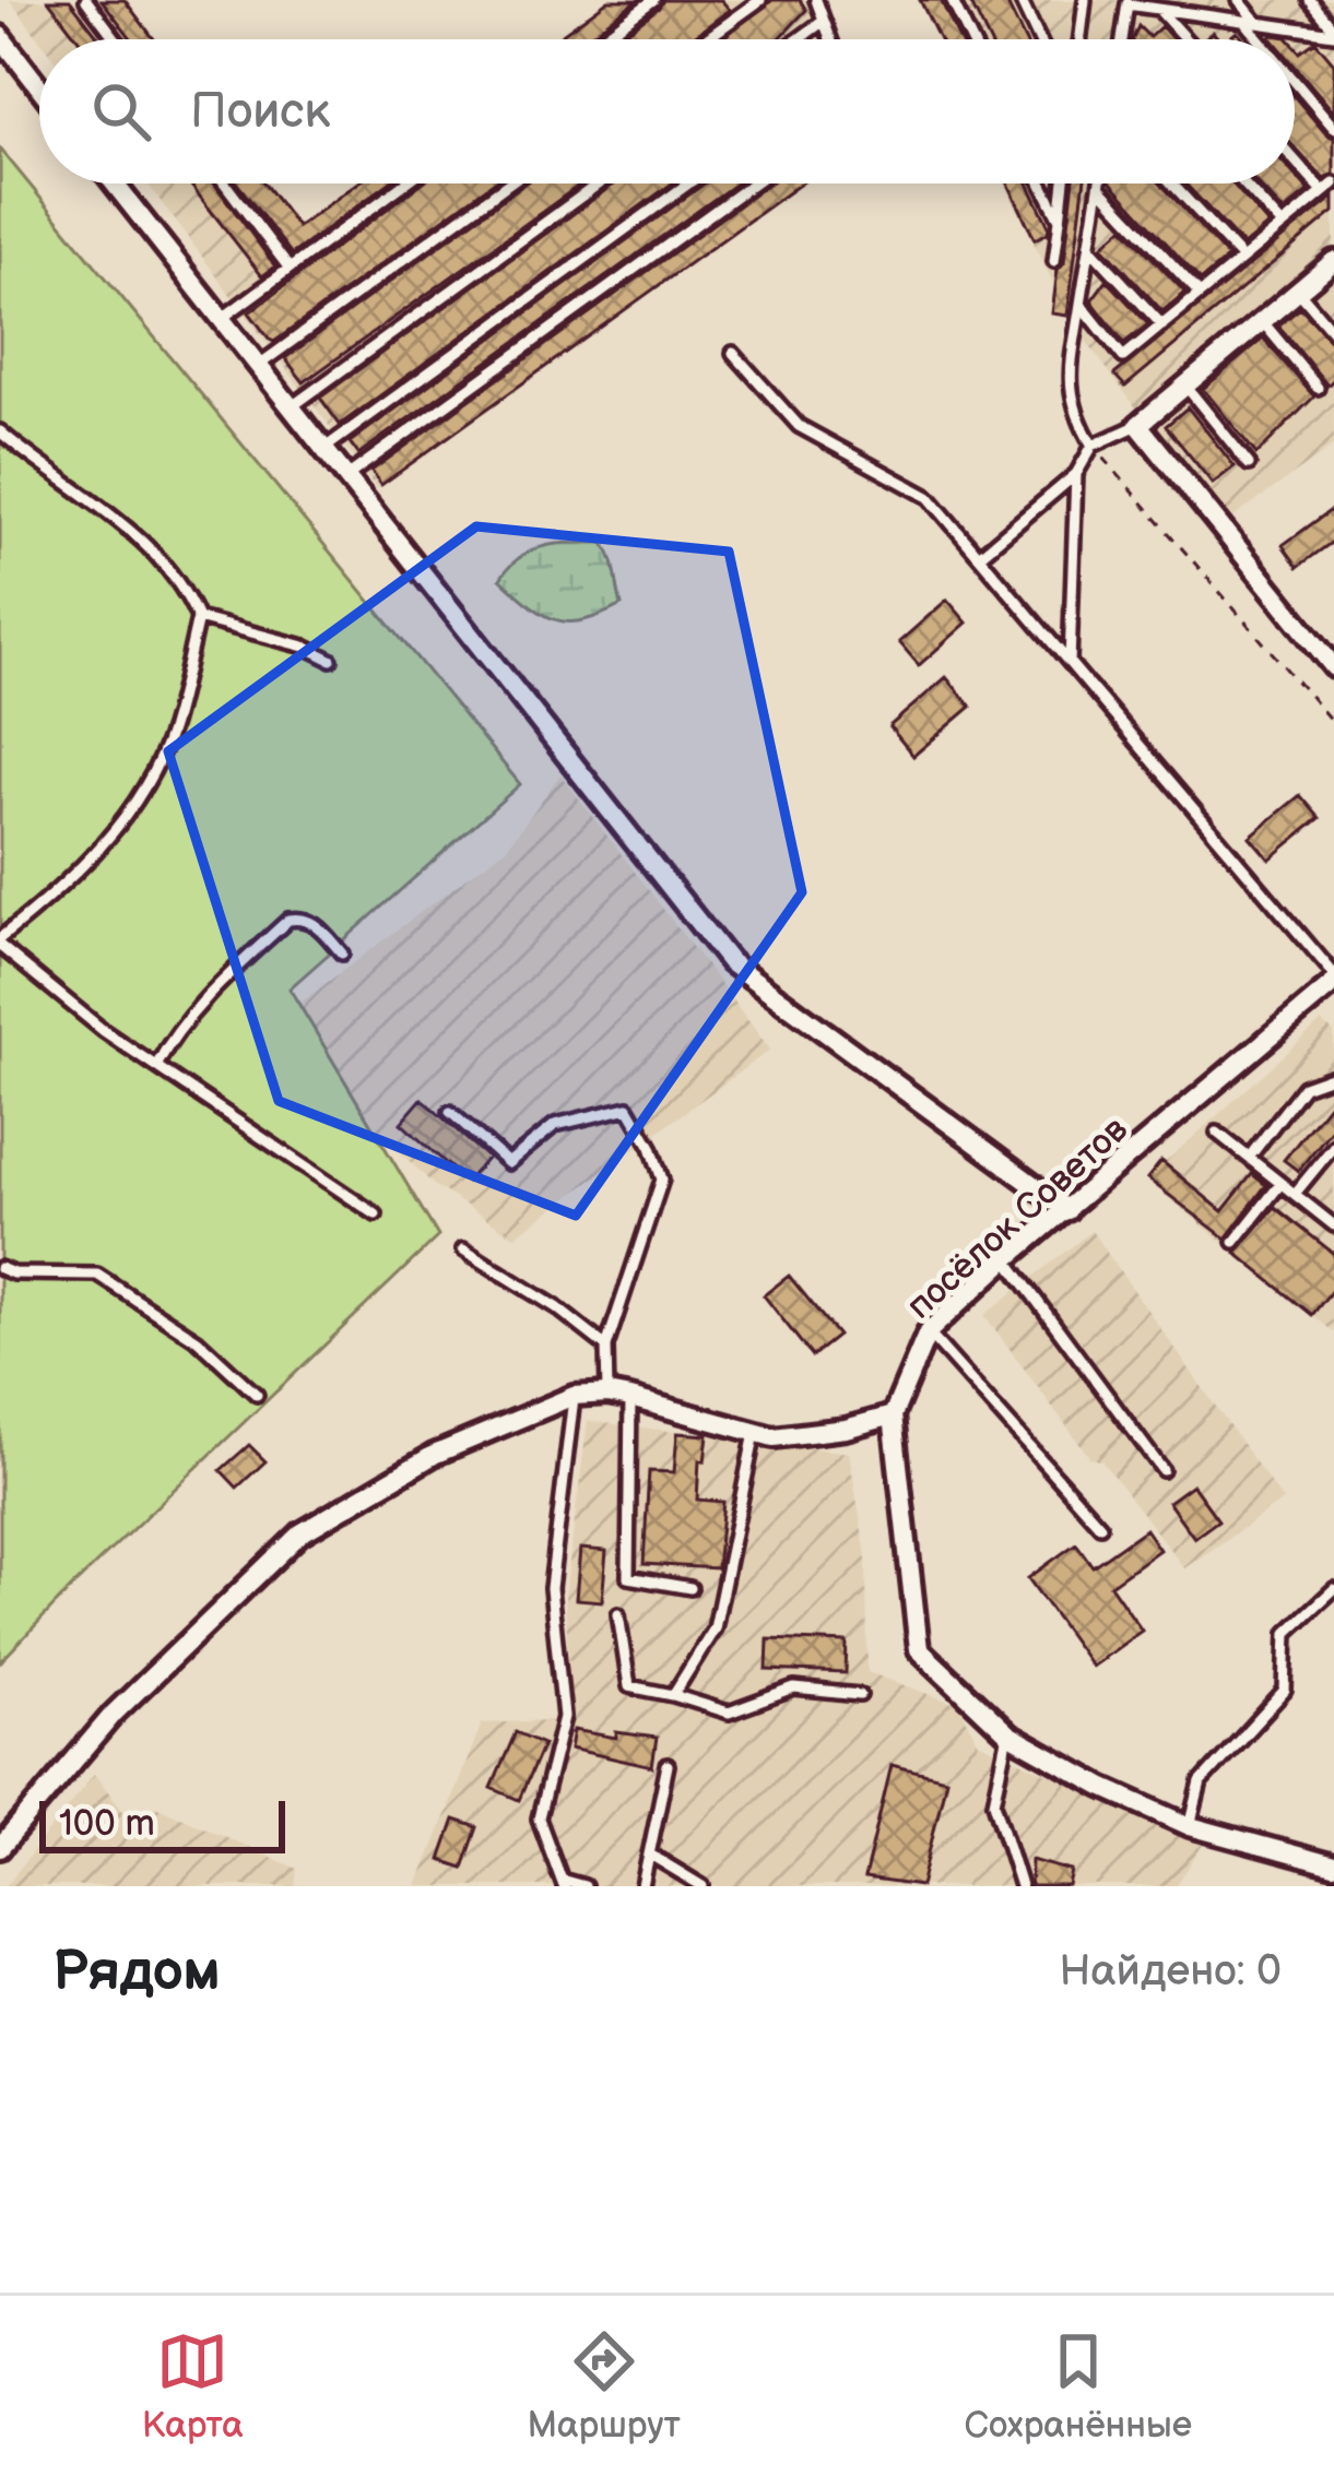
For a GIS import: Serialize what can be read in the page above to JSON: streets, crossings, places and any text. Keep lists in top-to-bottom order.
{
  "streets": {
    "street": ["посёлок Советов"]
  },
  "scale_bar": "100 m",
  "page": {
    "search": "Поиск",
    "scale": "100 m",
    "heading": ["Рядом", "Найдено: 0"],
    "nav": ["Карта", "Маршрут", "Сохранённые"]
  }
}
